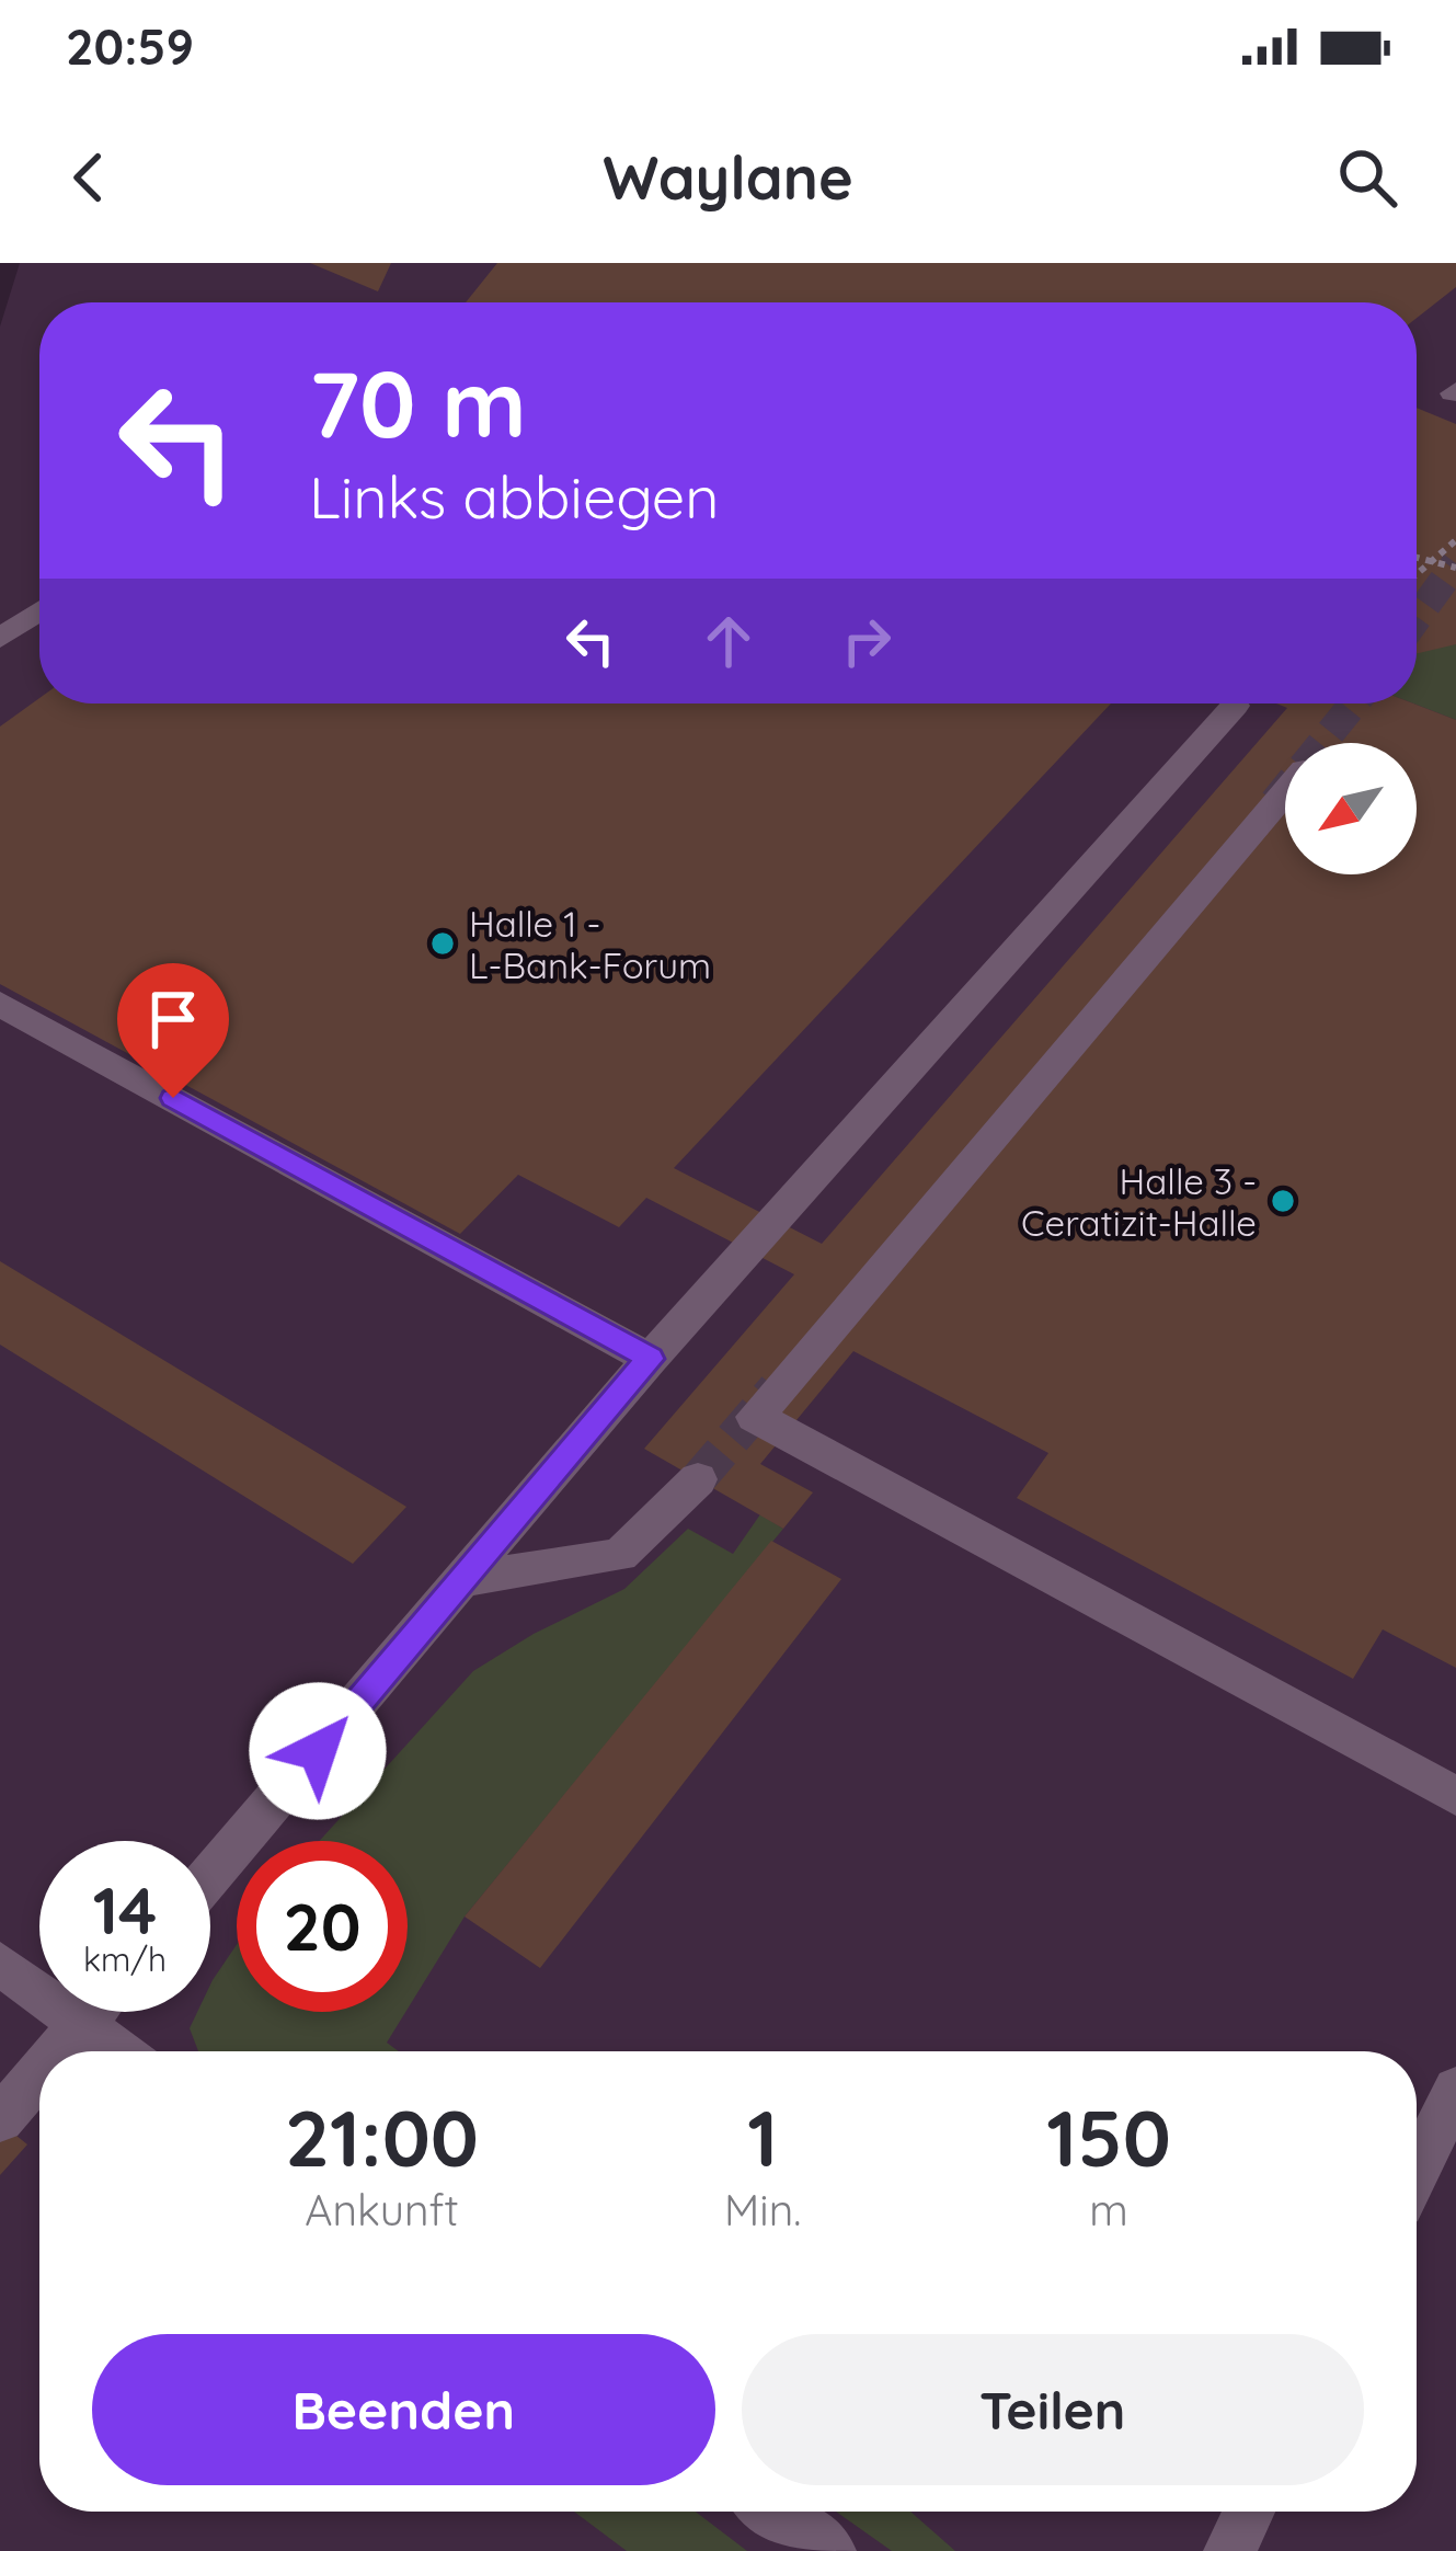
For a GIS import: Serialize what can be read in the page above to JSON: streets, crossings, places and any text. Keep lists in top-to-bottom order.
{
  "places": ["Halle 1 - L-Bank-Forum", "Halle 3 - Ceratizit-Halle"],
  "north": "bottom left",
  "page": {
    "status": "20:59",
    "header": "Waylane",
    "turn": ["70 m", "Links abbiegen"],
    "speed": "14 km/h",
    "limit": "20",
    "eta": [
      "21:00",
      "Ankunft",
      "1",
      "Min.",
      "150",
      "m"
    ],
    "buttons": ["Beenden", "Teilen"]
  }
}
